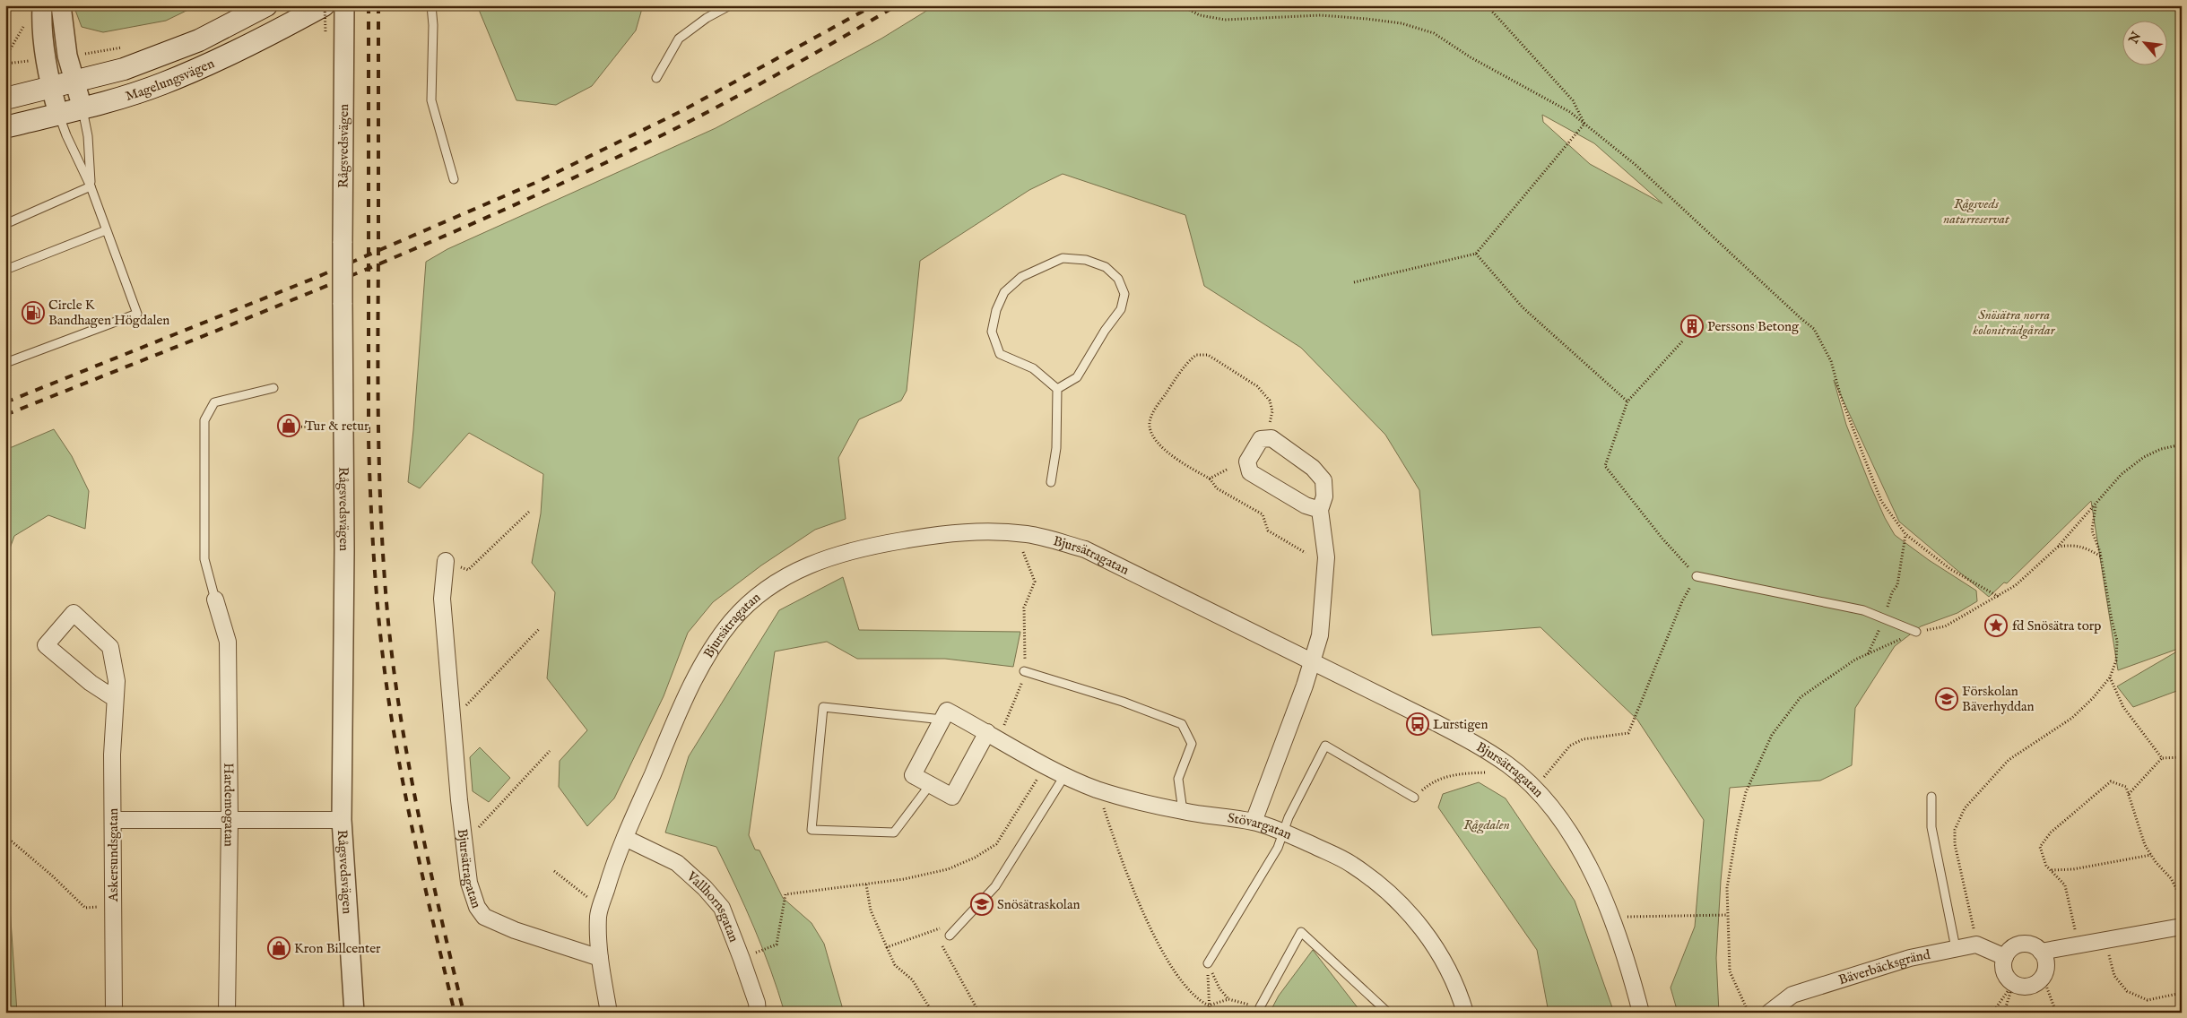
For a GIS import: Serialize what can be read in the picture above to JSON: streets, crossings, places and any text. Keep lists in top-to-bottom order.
{
  "streets": {
    "main road": ["Magelungsvägen"],
    "street": [
      "Rågsvedsvägen",
      "Bjursätragatan",
      "Hardemogatan",
      "Stövargatan",
      "Askersundsgatan",
      "Vallhornsgatan",
      "Bäverbäcksgränd"
    ]
  },
  "crossings": [
    ["Bjursätragatan", "Vallhornsgatan"]
  ],
  "parks": ["Rågsveds naturreservat", "Snösätra norra koloniträdgårdar", "Rågdalen"],
  "places": {
    "fuel station": ["Circle K Bandhagen Högdalen"],
    "building": ["Perssons Betong"],
    "shop": ["Tur & retur", "Kron Billcenter"],
    "place": ["fd Snösätra torp"],
    "school or university": ["Förskolan Bäverhyddan", "Snösätraskolan"],
    "bus stop": ["Lurstigen"]
  },
  "north": "top left"
}
